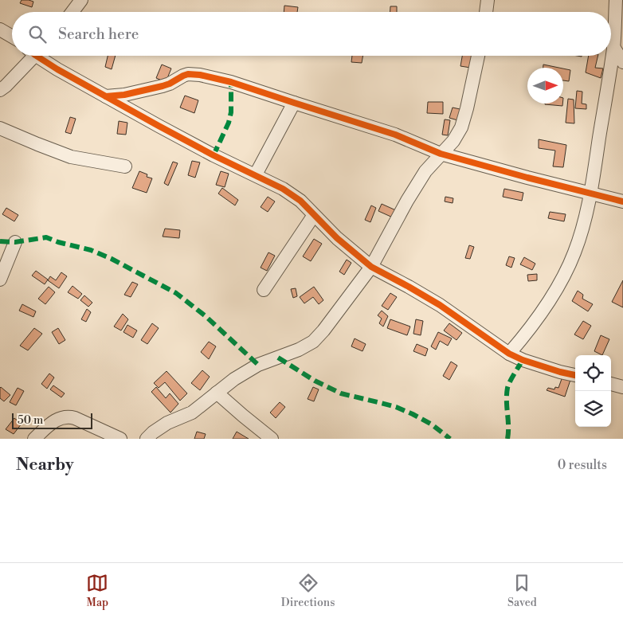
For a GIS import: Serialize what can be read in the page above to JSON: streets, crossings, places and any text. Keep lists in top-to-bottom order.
{
  "scale_bar": "50 m",
  "north": "right",
  "page": {
    "search": "Search here",
    "scale": "50 m",
    "heading": ["Nearby", "0 results"],
    "nav": ["Map", "Directions", "Saved"]
  }
}
